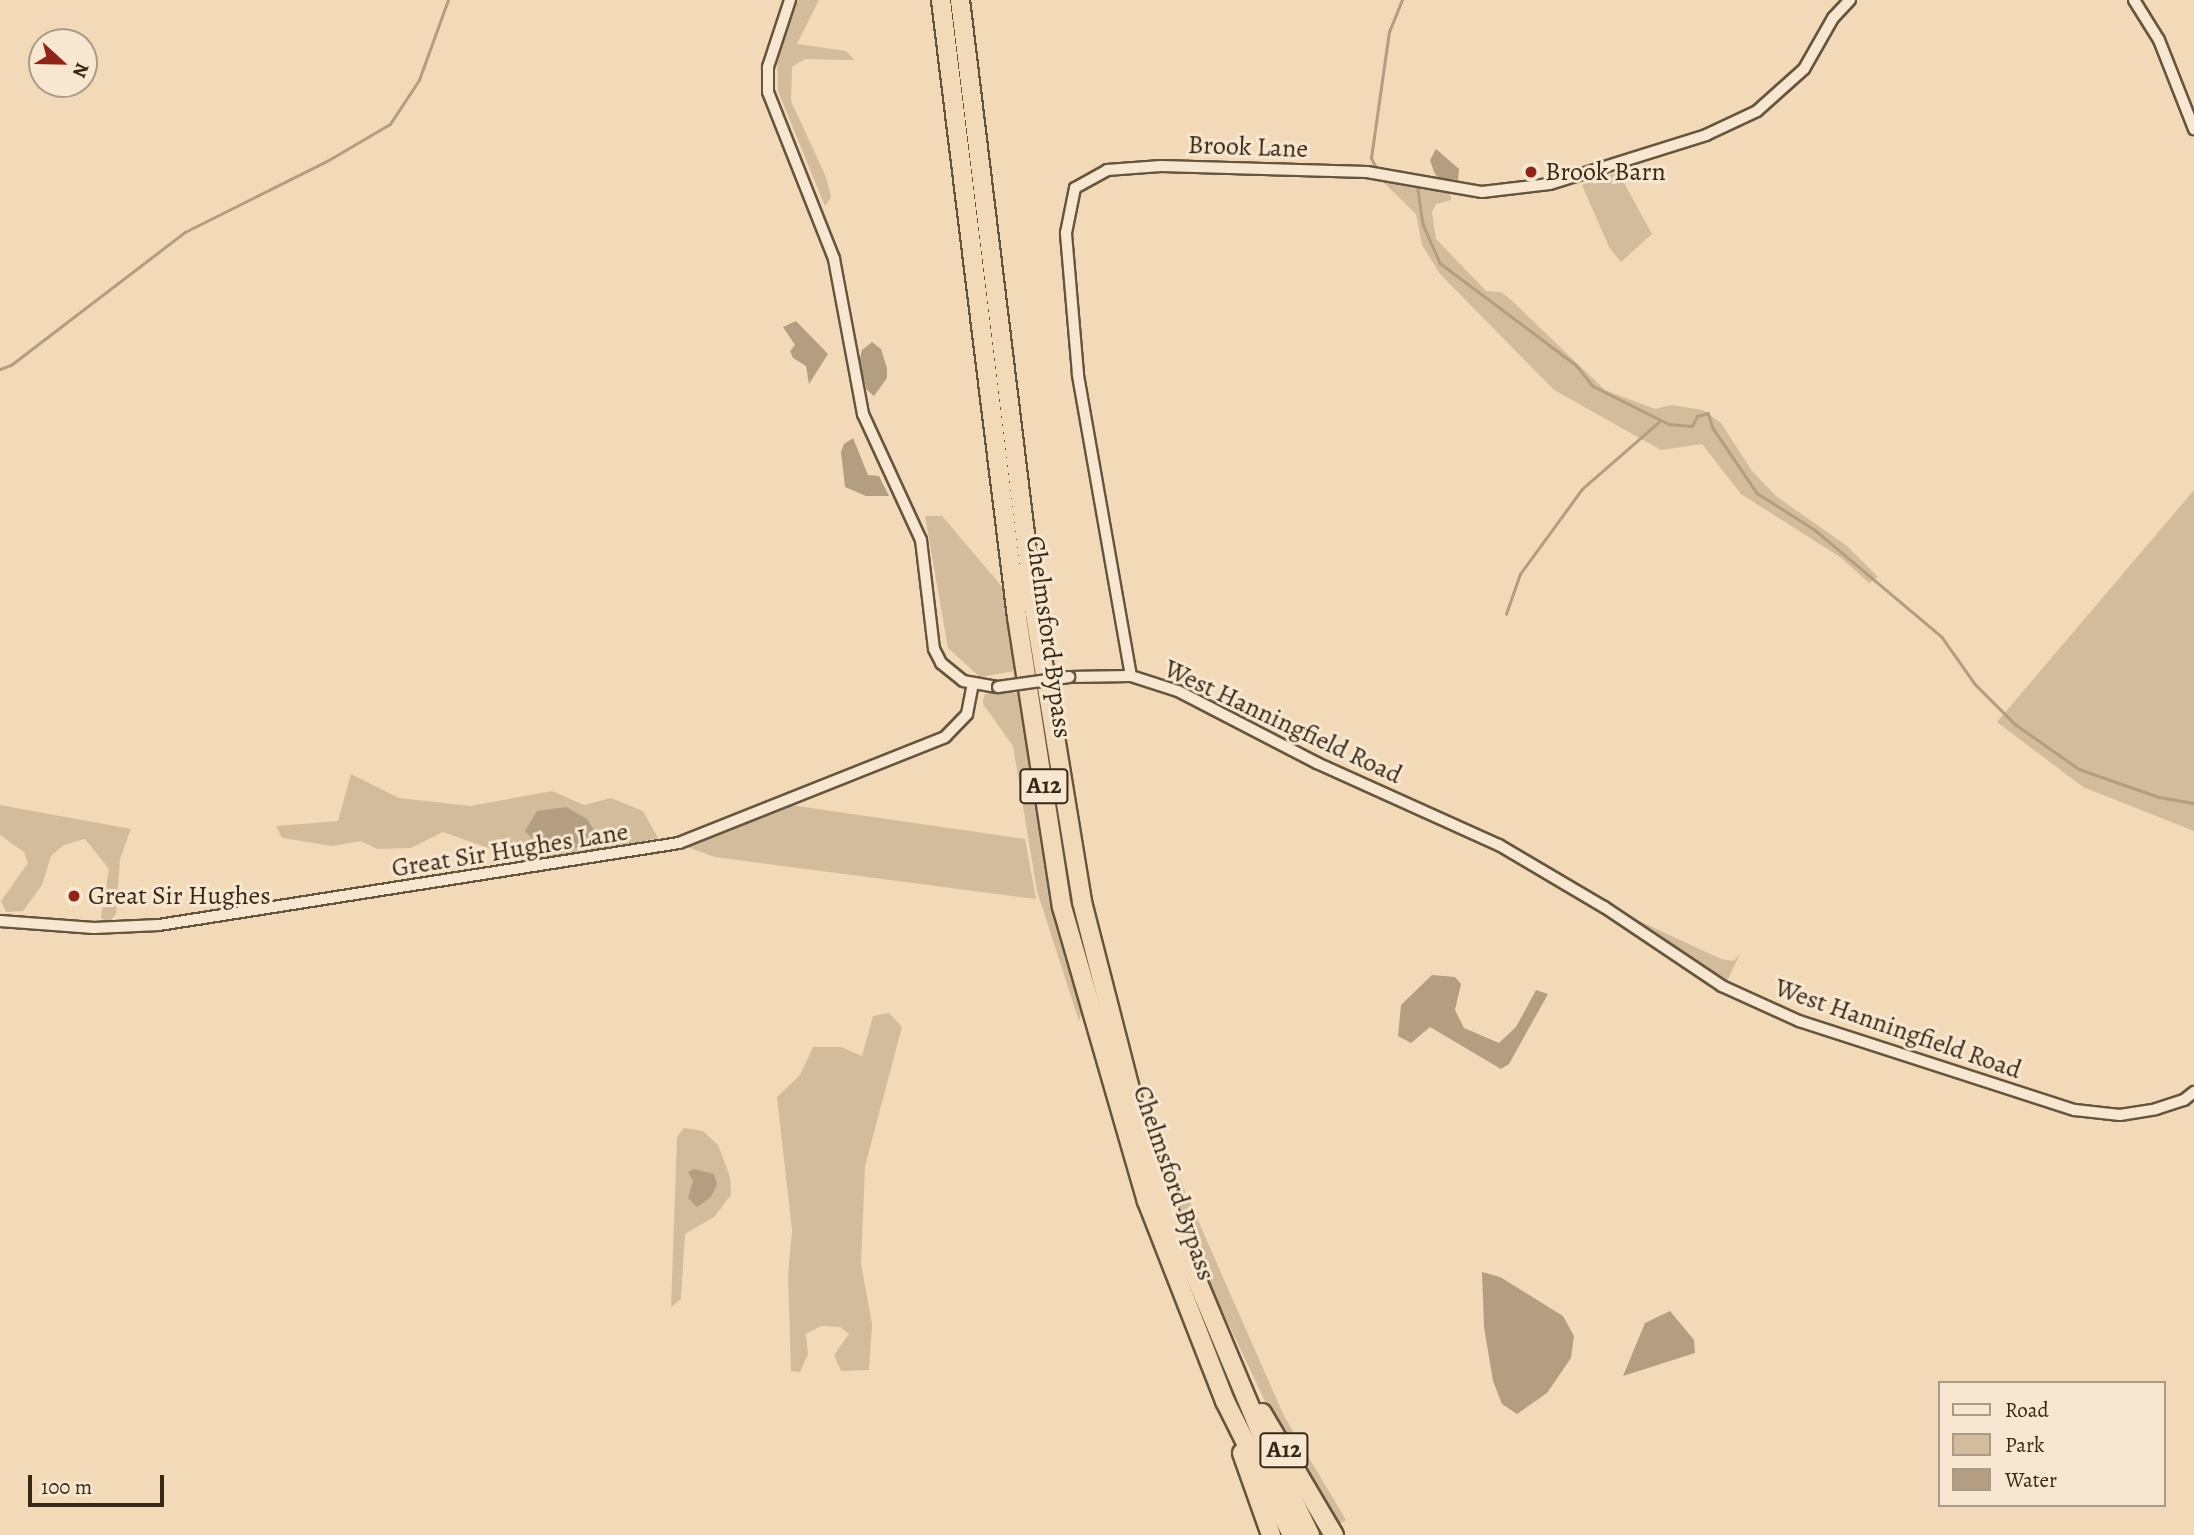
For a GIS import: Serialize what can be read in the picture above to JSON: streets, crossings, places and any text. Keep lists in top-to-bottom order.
{
  "streets": {
    "highway": ["Chelmsford Bypass", "A12"],
    "street": ["Brook Lane", "West Hanningfield Road", "Great Sir Hughes Lane"]
  },
  "crossings": [
    ["Brook Lane", "West Hanningfield Road"],
    ["Chelmsford Bypass", "A12"],
    ["West Hanningfield Road", "Great Sir Hughes Lane"]
  ],
  "places": ["Brook Barn", "Great Sir Hughes"],
  "legend": ["Road", "Park", "Water"],
  "scale_bar": "100 m",
  "north": "right"
}
